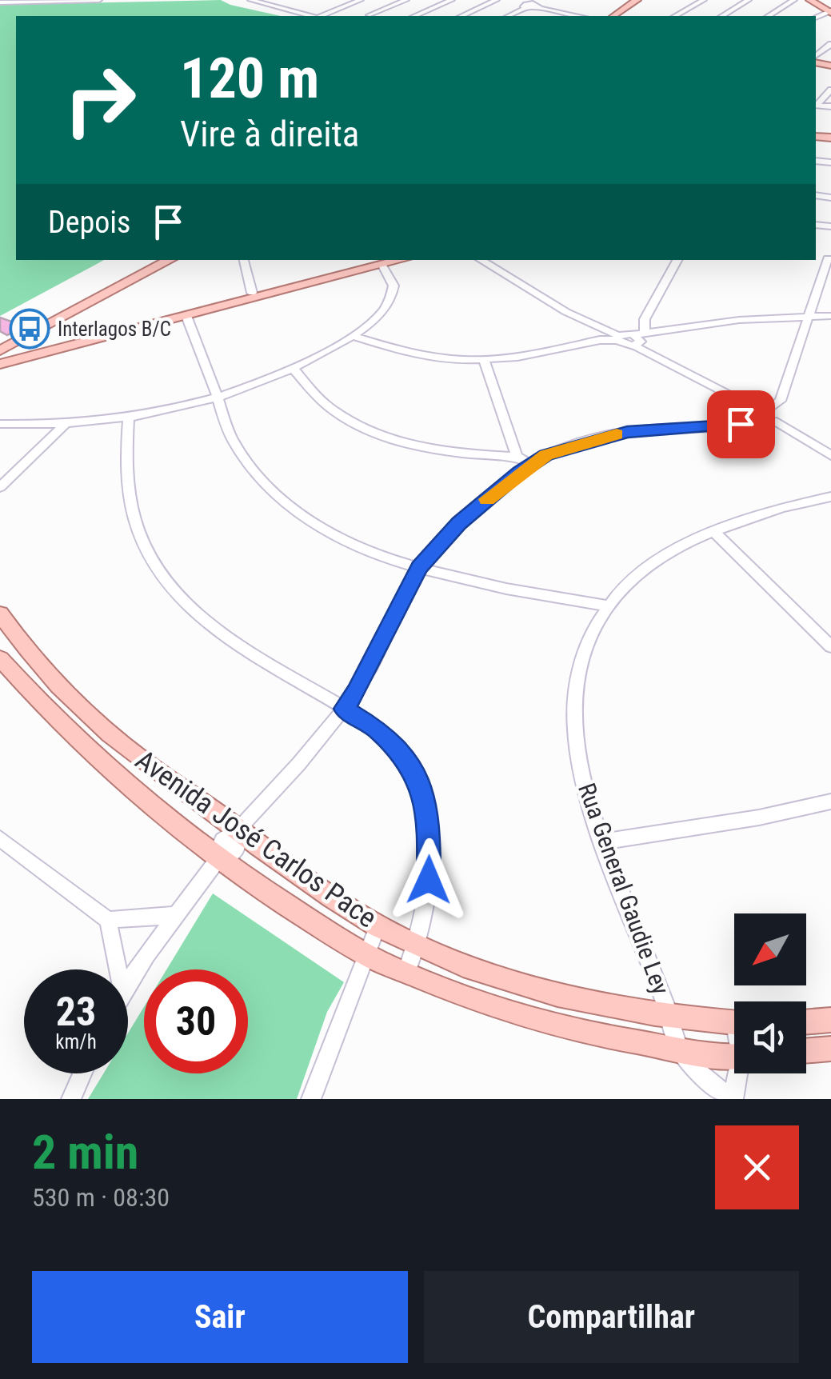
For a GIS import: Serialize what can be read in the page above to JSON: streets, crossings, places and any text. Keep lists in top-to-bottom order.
{
  "streets": {
    "main road": ["Avenida José Carlos Pace"],
    "street": ["Rua General Gaudie Ley"]
  },
  "crossings": [
    ["Avenida José Carlos Pace", "Rua General Gaudie Ley"]
  ],
  "places": {
    "bus stop": ["Interlagos B/C"]
  },
  "north": "bottom left",
  "page": {
    "turn": ["120 m", "Vire à direita"],
    "then": "Depois",
    "speed": "23 km/h",
    "limit": "30",
    "heading": ["2 min", "530 m · 08:30"],
    "buttons": ["Sair", "Compartilhar"]
  }
}
